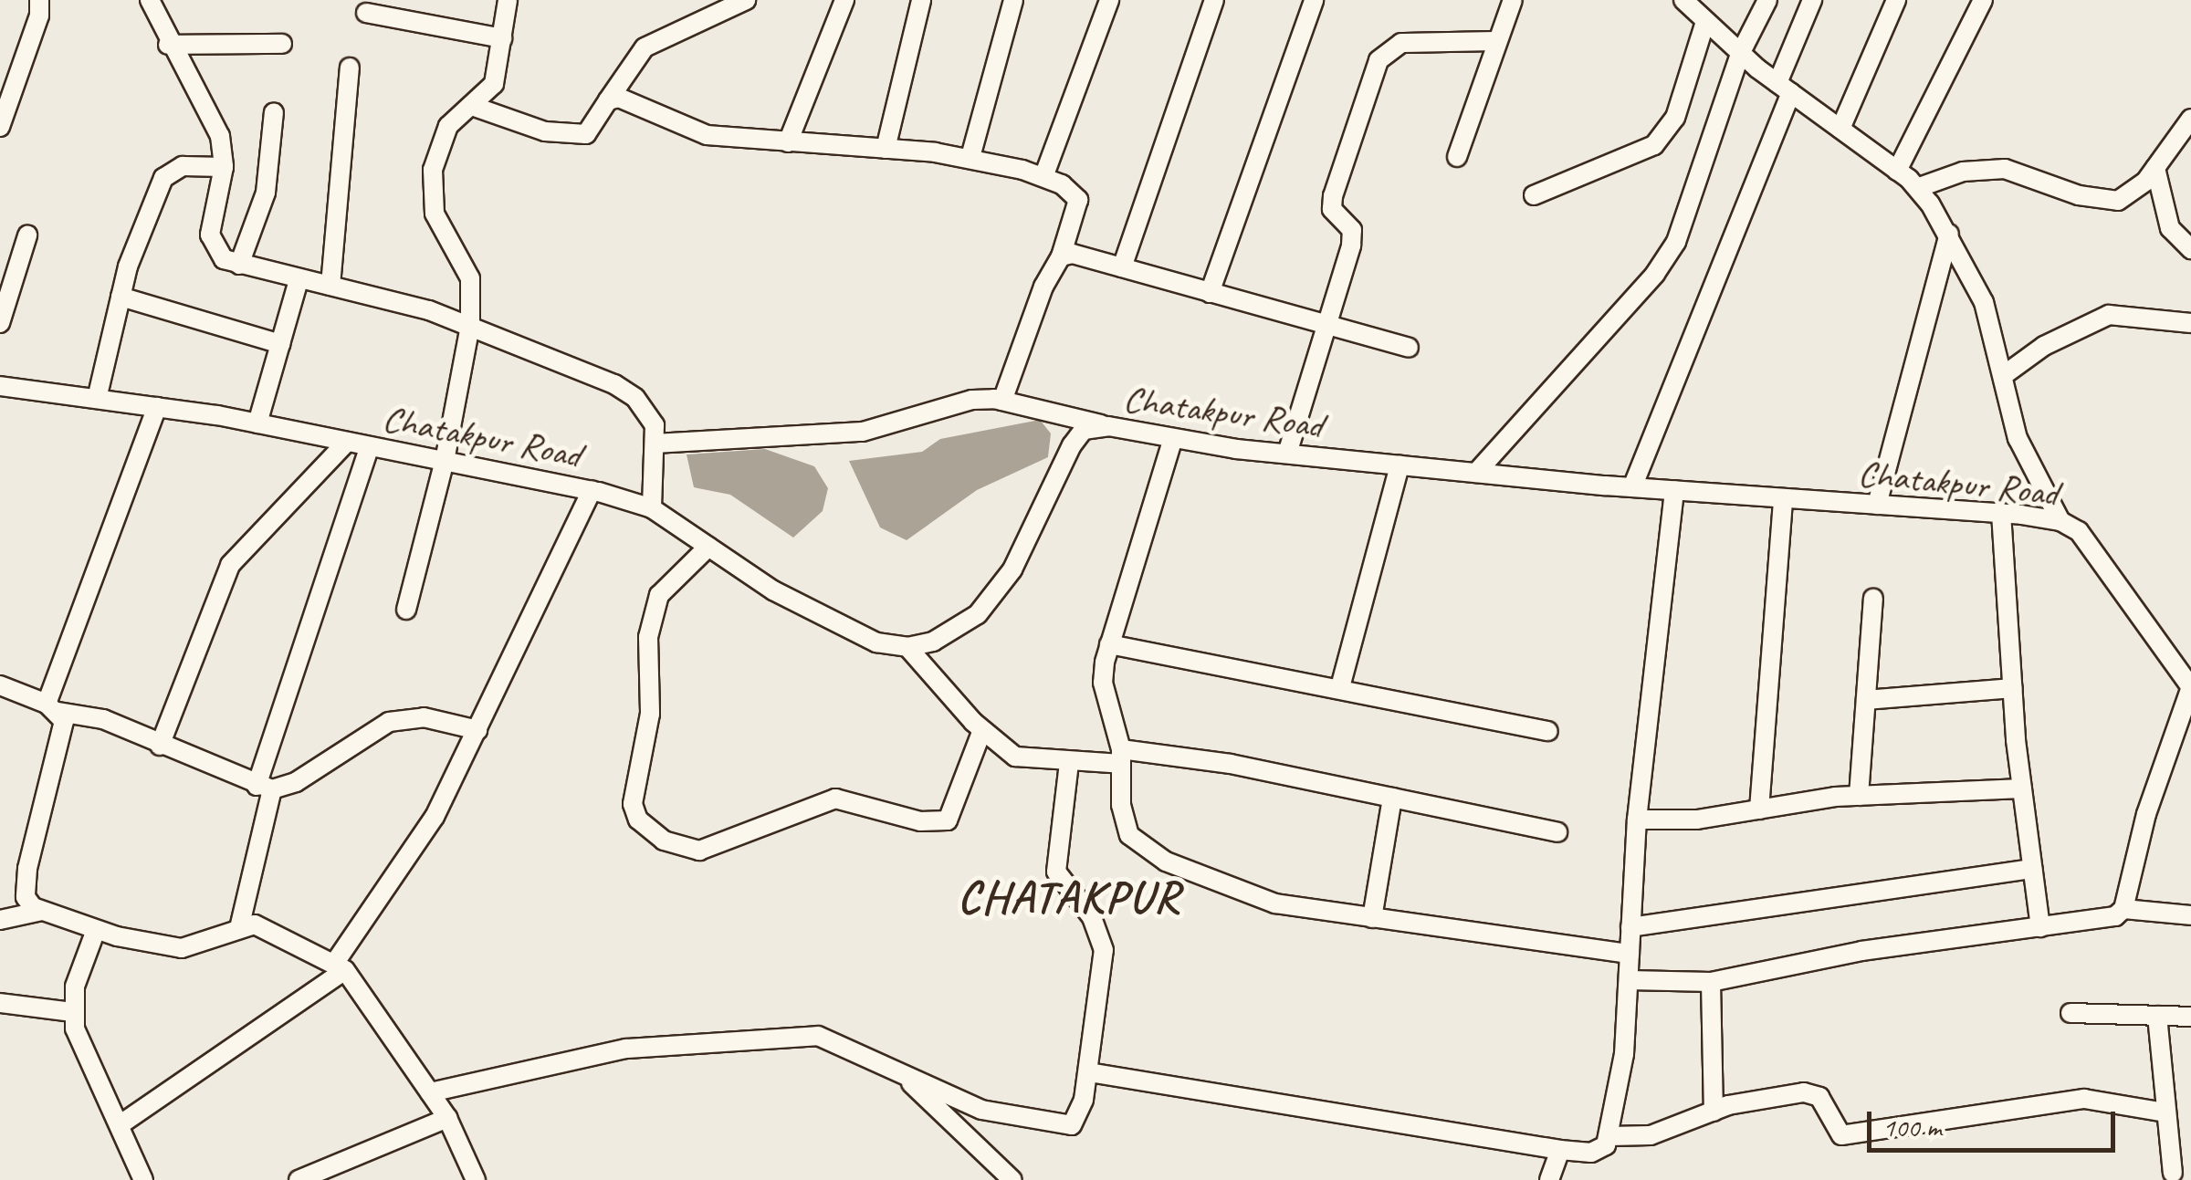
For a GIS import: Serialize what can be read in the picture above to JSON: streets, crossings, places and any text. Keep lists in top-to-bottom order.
{
  "streets": {
    "street": ["Chatakpur Road"]
  },
  "districts": ["CHATAKPUR"],
  "scale_bar": "100 m"
}
